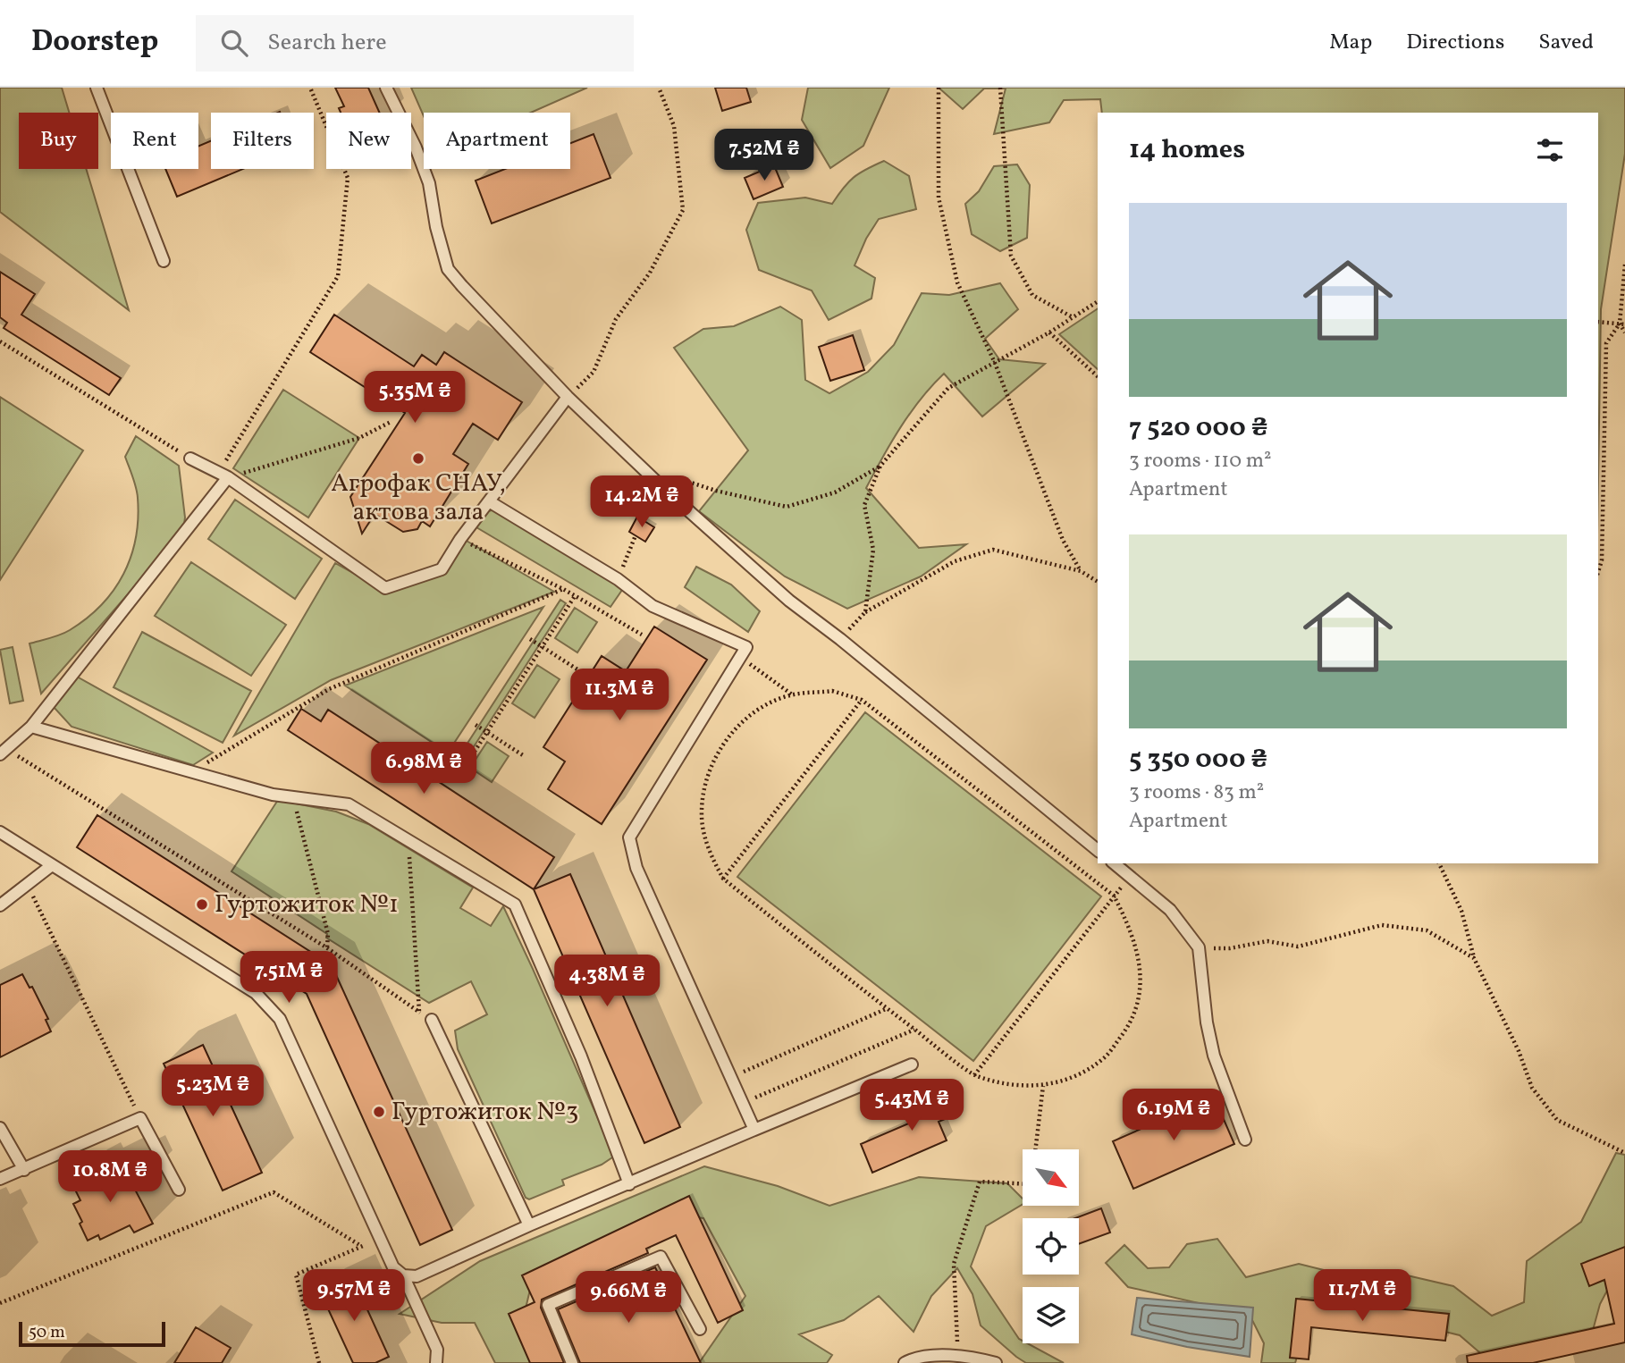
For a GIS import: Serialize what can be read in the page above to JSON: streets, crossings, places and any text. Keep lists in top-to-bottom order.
{
  "places": ["Агрофак СНАУ, актова зала", "Гуртожиток №1", "Гуртожиток №3"],
  "scale_bar": "50 m",
  "north": "bottom right",
  "page": {
    "header": "Doorstep",
    "search": "Search here",
    "nav": ["Map", "Directions", "Saved"],
    "chip": [
      "Buy",
      "Rent",
      "Filters",
      "New",
      "Apartment"
    ],
    "heading": "14 homes",
    "price": [
      "7.52M ₴",
      "5.35M ₴",
      "14.2M ₴",
      "11.3M ₴",
      "6.98M ₴",
      "7.51M ₴",
      "4.38M ₴",
      "5.23M ₴",
      "5.43M ₴",
      "6.19M ₴",
      "10.8M ₴",
      "9.57M ₴",
      "11.7M ₴",
      "9.66M ₴"
    ],
    "list": [
      {
        "name": "7 520 000 ₴",
        "note": "3 rooms · 110 m² · Apartment"
      },
      {
        "name": "5 350 000 ₴",
        "note": "3 rooms · 83 m² · Apartment"
      }
    ],
    "scale": "50 m"
  }
}
